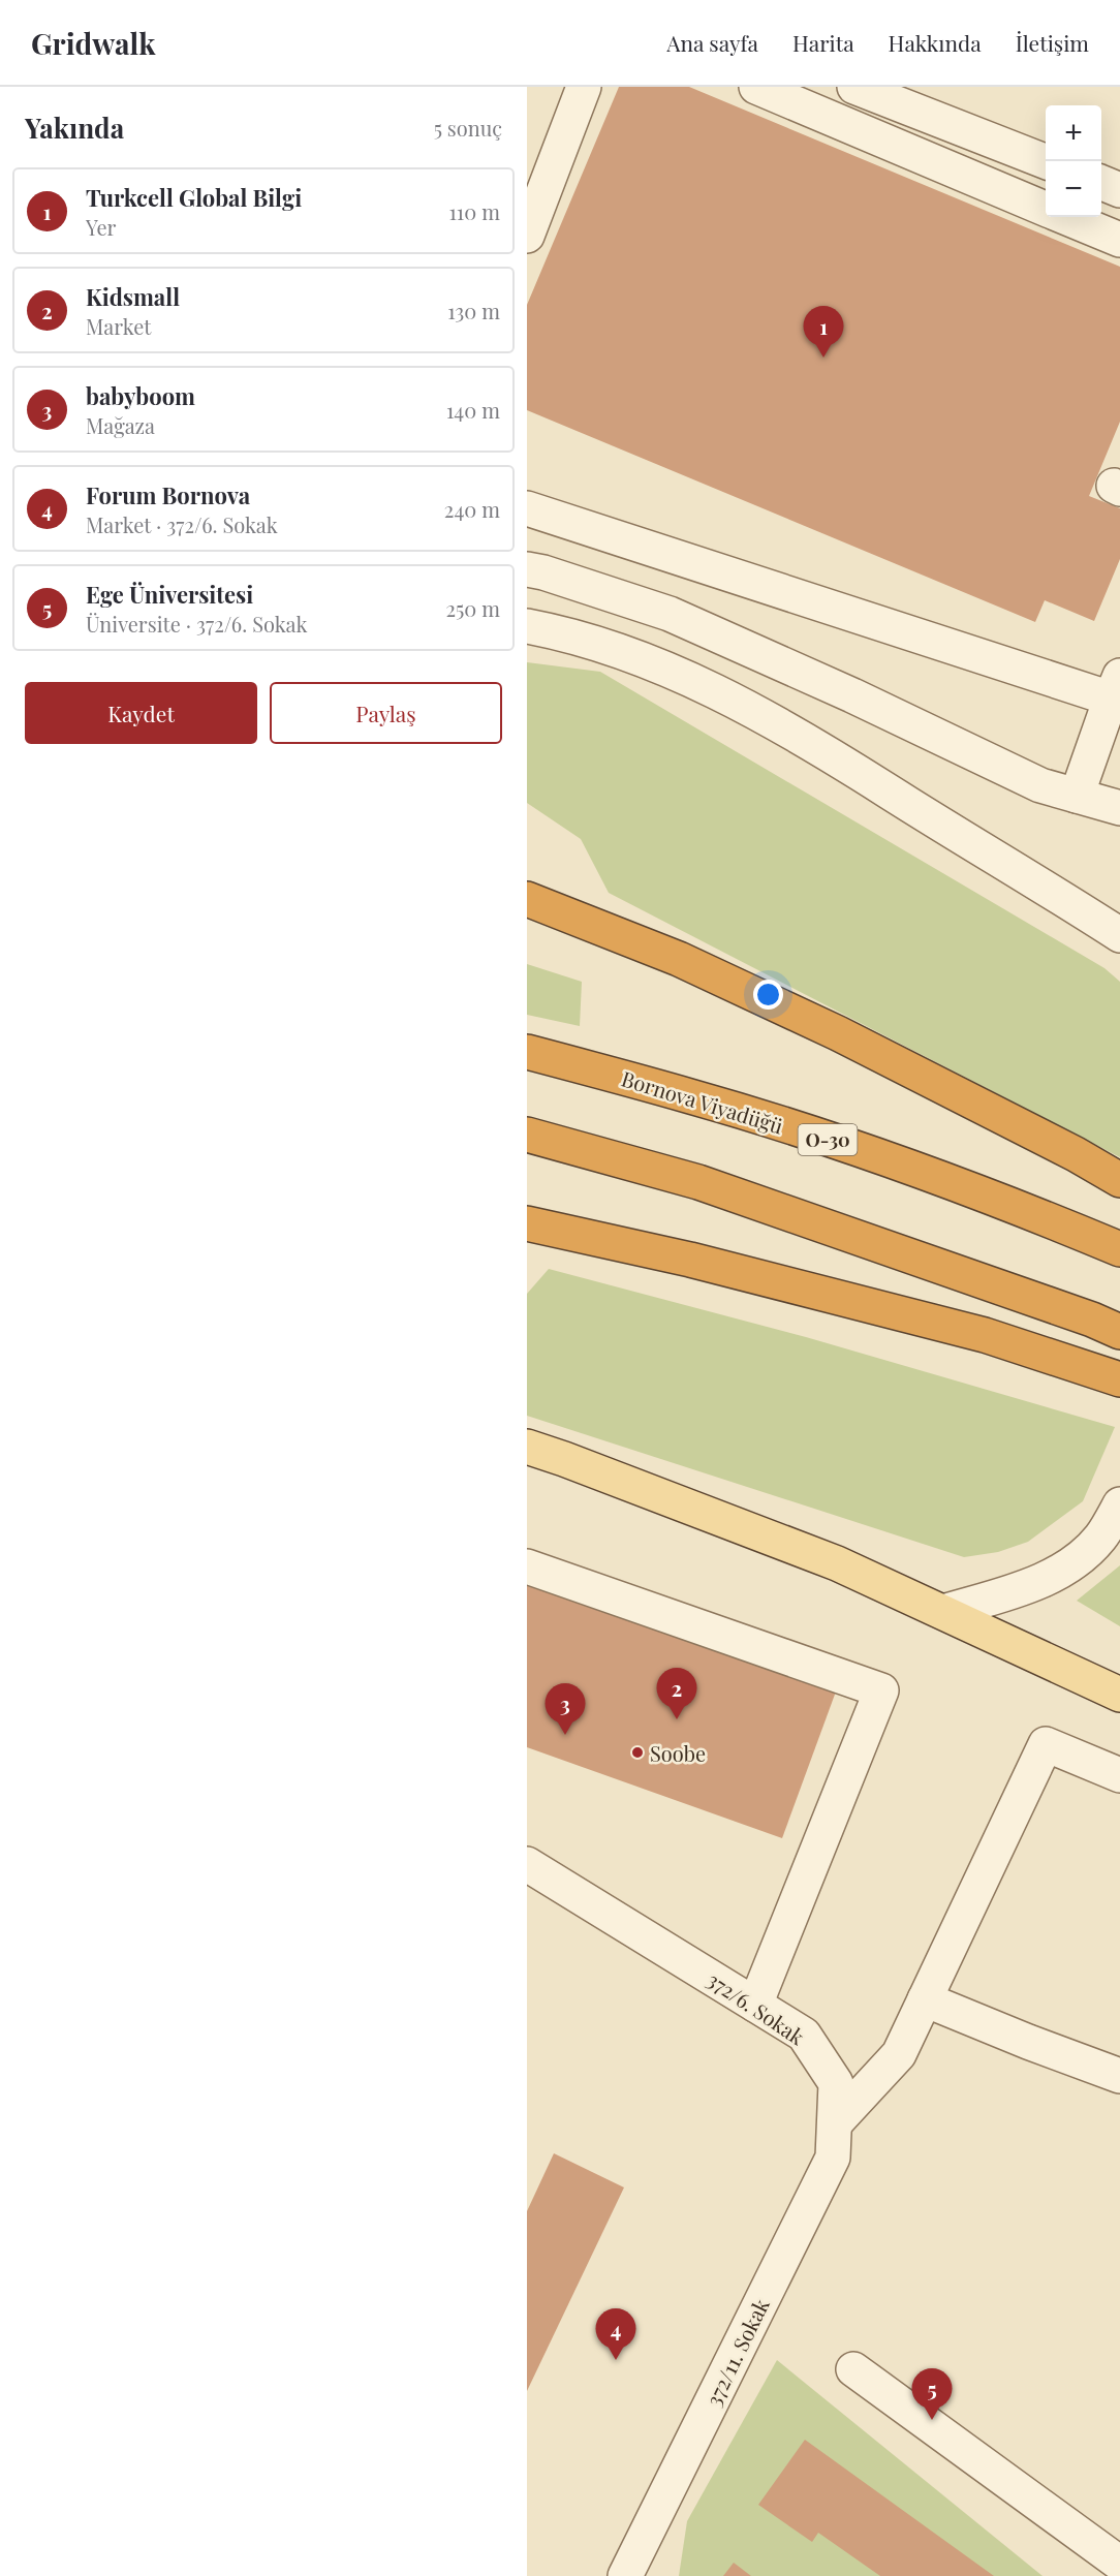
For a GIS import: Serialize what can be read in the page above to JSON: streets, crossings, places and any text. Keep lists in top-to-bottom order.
{
  "streets": {
    "highway": ["Bornova Viyadüğü", "O-30"],
    "street": ["372/6. Sokak", "372/11. Sokak"]
  },
  "crossings": [
    ["372/6. Sokak", "372/11. Sokak"]
  ],
  "places": ["Soobe"],
  "page": {
    "header": "Gridwalk",
    "nav": [
      "Ana sayfa",
      "Harita",
      "Hakkında",
      "İletişim"
    ],
    "heading": ["Yakında", "5 sonuç"],
    "map_buttons": ["+", "−"],
    "list": [
      {
        "mark": "1",
        "name": "Turkcell Global Bilgi",
        "note": "Yer",
        "value": "110 m"
      },
      {
        "mark": "2",
        "name": "Kidsmall",
        "note": "Market",
        "value": "130 m"
      },
      {
        "mark": "3",
        "name": "babyboom",
        "note": "Mağaza",
        "value": "140 m"
      },
      {
        "mark": "4",
        "name": "Forum Bornova",
        "note": "Market · 372/6. Sokak",
        "value": "240 m"
      },
      {
        "mark": "5",
        "name": "Ege Üniversitesi",
        "note": "Üniversite · 372/6. Sokak",
        "value": "250 m"
      }
    ],
    "pins": [
      "1",
      "2",
      "3",
      "4",
      "5"
    ],
    "buttons": ["Kaydet", "Paylaş"]
  }
}
